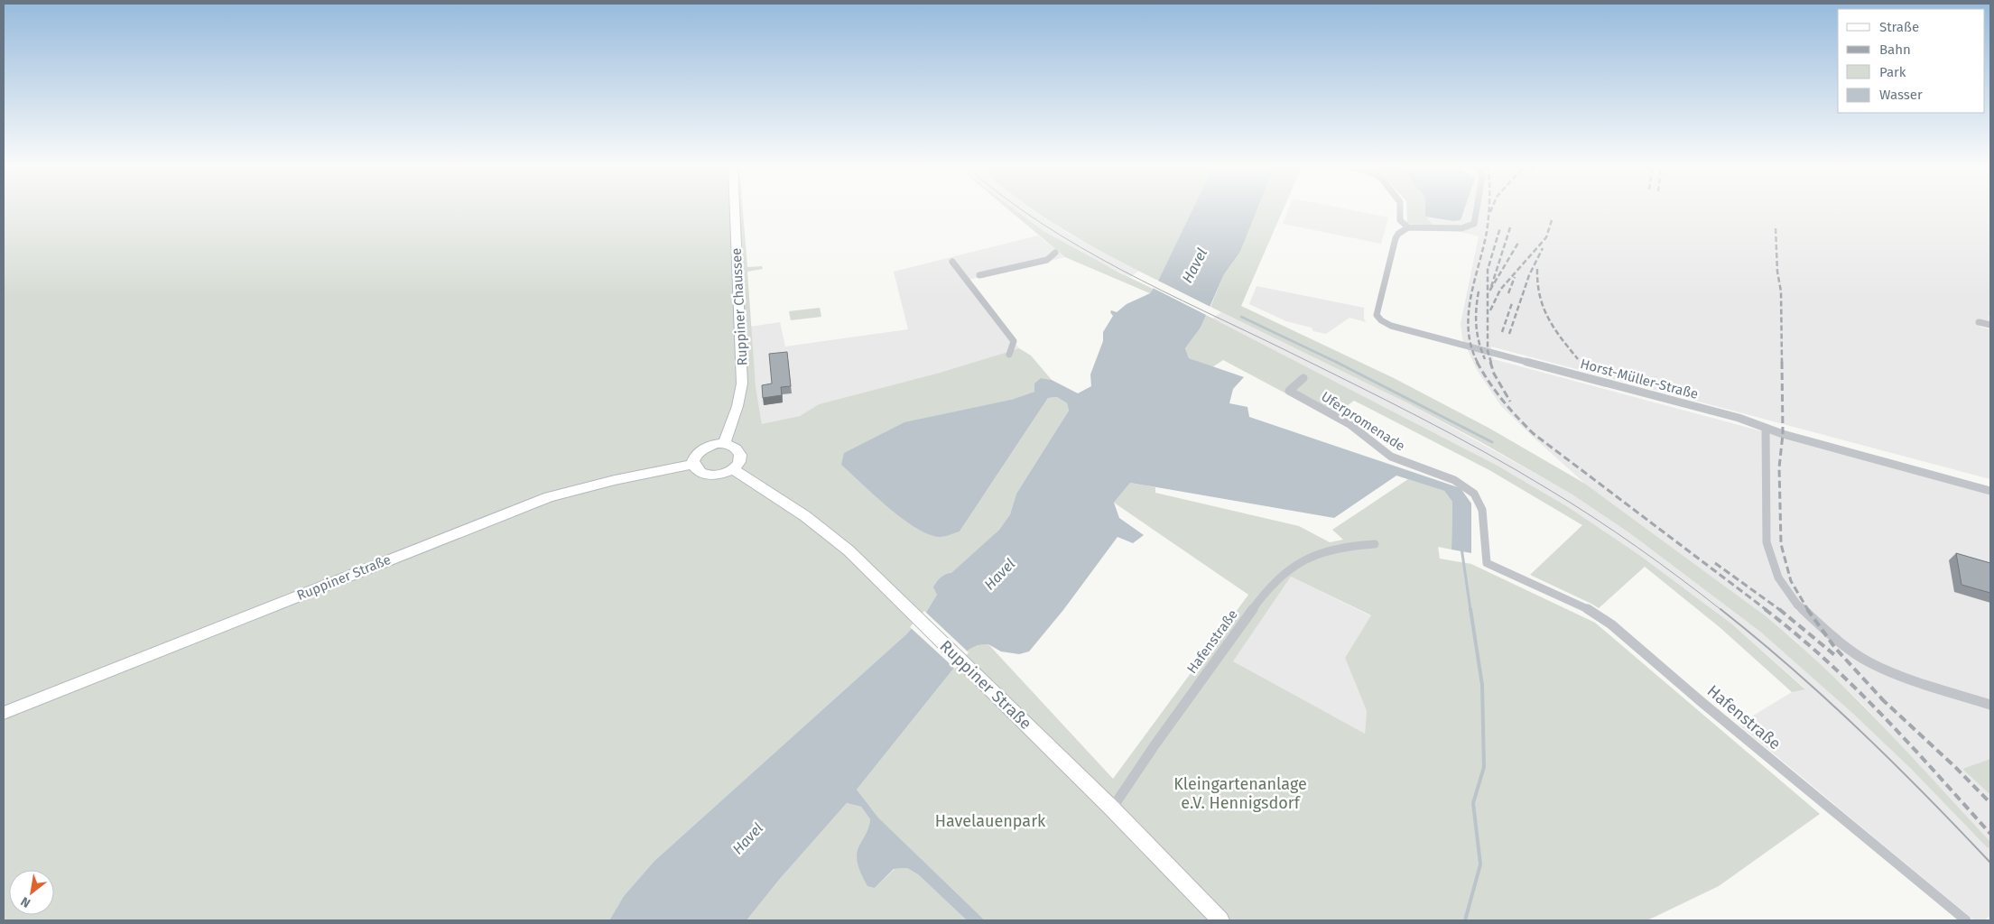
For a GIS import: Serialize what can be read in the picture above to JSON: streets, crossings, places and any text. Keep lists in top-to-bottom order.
{
  "streets": {
    "main road": ["Ruppiner Chaussee", "Ruppiner Straße"],
    "street": ["Horst-Müller-Straße", "Uferpromenade", "Hafenstraße"]
  },
  "crossings": [
    ["Ruppiner Chaussee", "Ruppiner Straße"],
    ["Uferpromenade", "Hafenstraße"],
    ["Ruppiner Straße", "Hafenstraße"]
  ],
  "water": ["Havel"],
  "parks": ["Kleingartenanlage e.V. Hennigsdorf", "Havelauenpark"],
  "legend": [
    "Straße",
    "Bahn",
    "Park",
    "Wasser"
  ],
  "north": "bottom left"
}
